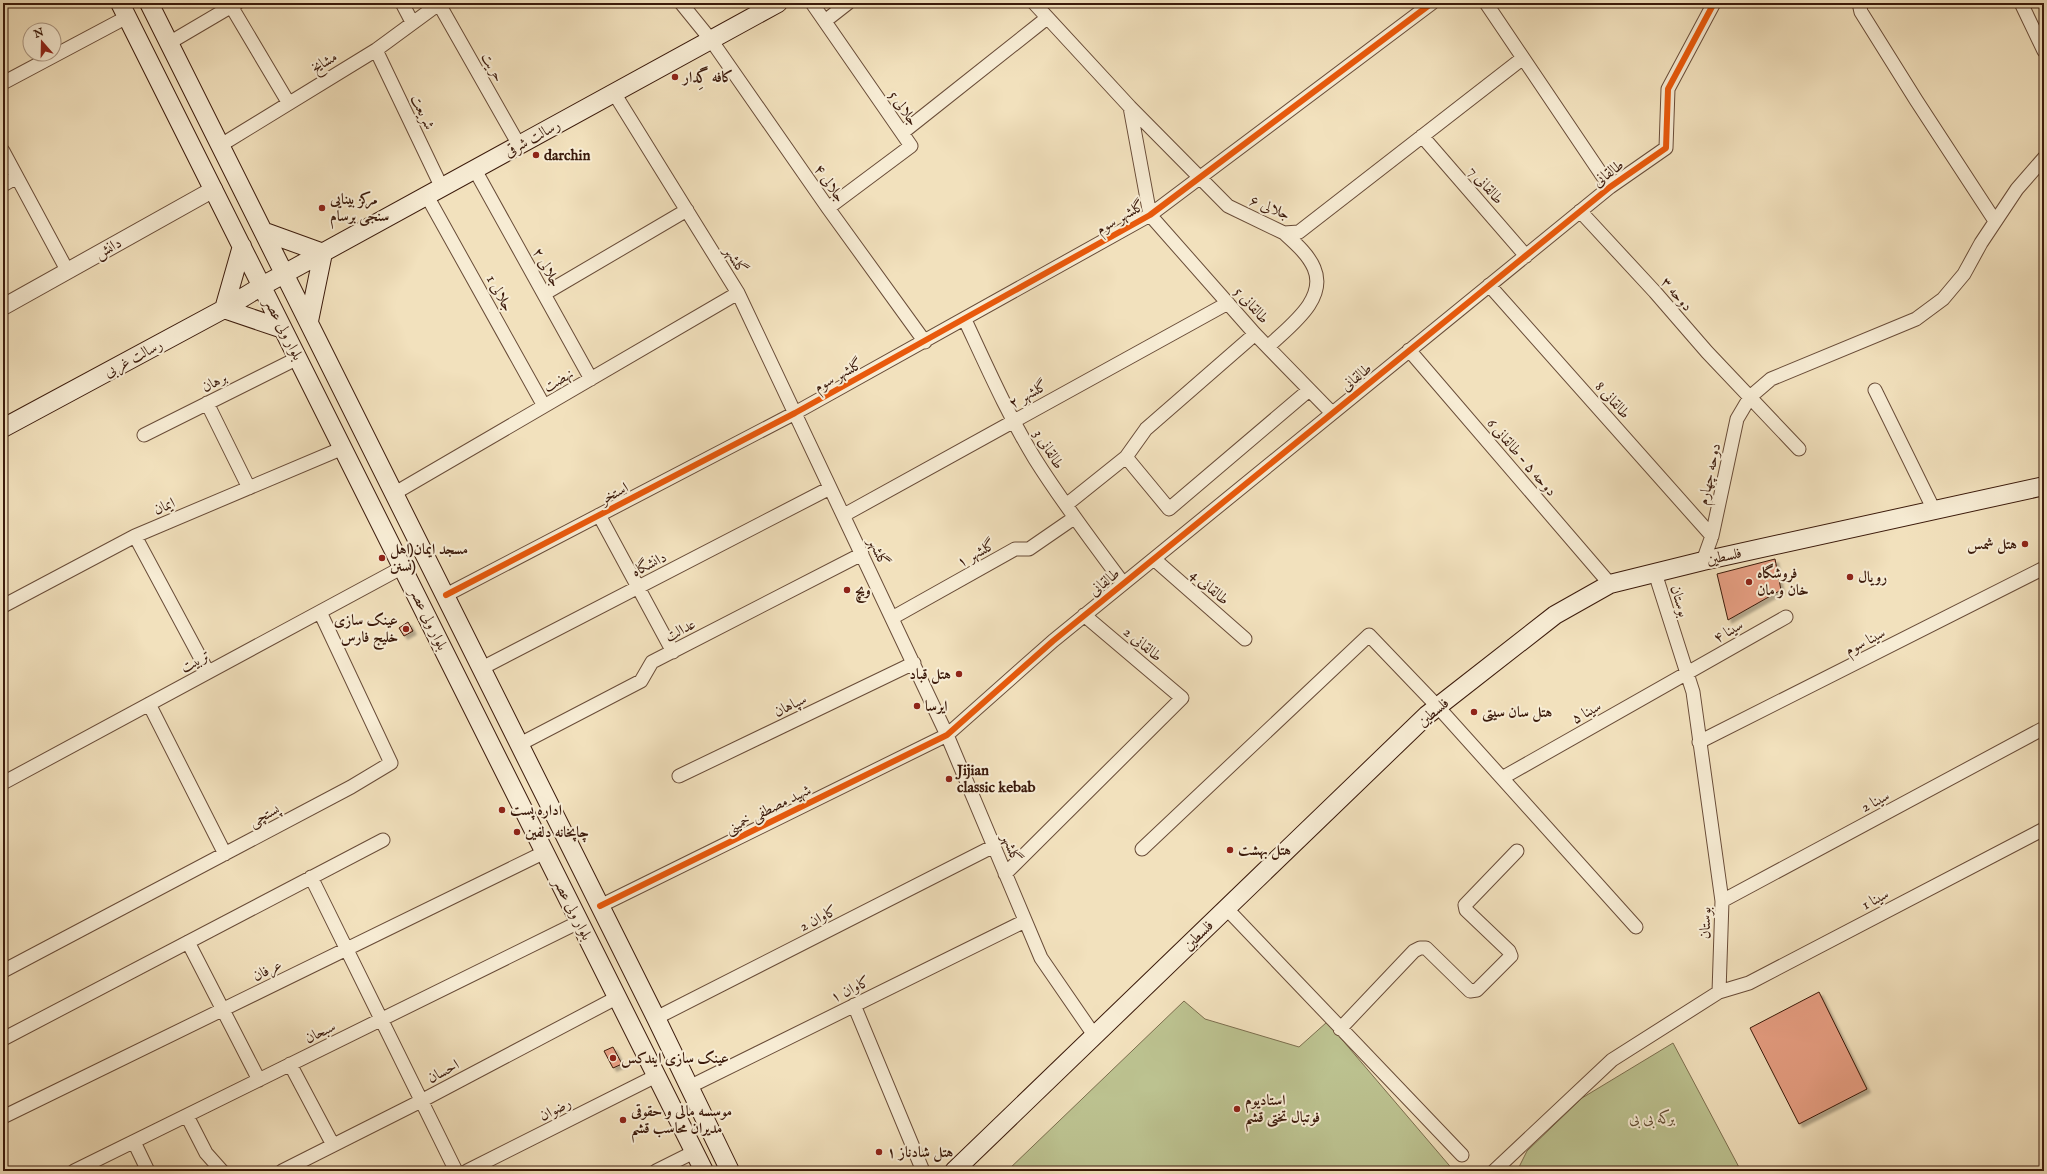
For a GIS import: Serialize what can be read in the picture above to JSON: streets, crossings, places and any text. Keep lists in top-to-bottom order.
{
  "streets": {
    "main road": [
      "رسالت شرقی",
      "بلوار ولی عصر",
      "رسالت غربی",
      "فلسطین"
    ],
    "street": [
      "مشایخ",
      "حریت",
      "جلالی 5",
      "شریعت",
      "طالقانی",
      "جلالی ۴",
      "طالقانی 7",
      "جلالی ۶",
      "گلشهر سوم",
      "دانش",
      "گلشهر",
      "جلالی ۲",
      "جلالی 1",
      "دوحه ۳",
      "طالقانی 5",
      "نهضت",
      "برهان",
      "گلشهر ۲",
      "طالقانی 8",
      "طالقانی 3",
      "دوحه ۵ - طالقانی 6",
      "دوحه چهارم",
      "استخر",
      "ایمان",
      "گلشهر ۱",
      "دانشگاه",
      "طالقانی 4",
      "بوستان",
      "عدالت",
      "سینا ۴",
      "سینا سوم",
      "طالقانی 2",
      "تربیت",
      "سپاهان",
      "سینا ۵",
      "سینا 2",
      "شهید مصطفی خمینی",
      "پستچی",
      "سینا 1",
      "کاوان 2",
      "عرفان",
      "کاوان ۱",
      "سبحان",
      "احسان",
      "رضوان"
    ]
  },
  "crossings": [
    ["مشایخ", "حریت"],
    ["مشایخ", "شریعت"],
    ["مشایخ", "بلوار ولی عصر"],
    ["حریت", "رسالت شرقی"],
    ["جلالی 5", "جلالی ۴"],
    ["شریعت", "رسالت شرقی"],
    ["شریعت", "جلالی 1"],
    ["رسالت شرقی", "جلالی ۴"],
    ["رسالت شرقی", "گلشهر"],
    ["رسالت شرقی", "جلالی ۲"],
    ["رسالت شرقی", "جلالی 1"],
    ["رسالت شرقی", "بلوار ولی عصر"],
    ["رسالت شرقی", "رسالت غربی"],
    ["طالقانی", "طالقانی 7"],
    ["طالقانی", "گلشهر"],
    ["طالقانی", "دوحه ۳"],
    ["طالقانی", "طالقانی 5"],
    ["طالقانی", "طالقانی 8"],
    ["طالقانی", "طالقانی 3"],
    ["طالقانی", "دوحه ۵ - طالقانی 6"],
    ["طالقانی", "طالقانی 4"],
    ["طالقانی", "طالقانی 2"],
    ["طالقانی", "شهید مصطفی خمینی"],
    ["جلالی ۴", "گلشهر سوم"],
    ["طالقانی 7", "جلالی ۶"],
    ["جلالی ۶", "گلشهر سوم"],
    ["گلشهر سوم", "گلشهر"],
    ["گلشهر سوم", "طالقانی 5"],
    ["گلشهر سوم", "طالقانی 3"],
    ["گلشهر سوم", "استخر"],
    ["دانش", "بلوار ولی عصر"],
    ["گلشهر", "نهضت"],
    ["گلشهر", "گلشهر ۲"],
    ["گلشهر", "استخر"],
    ["گلشهر", "گلشهر ۱"],
    ["گلشهر", "فلسطین"],
    ["گلشهر", "دانشگاه"],
    ["گلشهر", "عدالت"],
    ["گلشهر", "طالقانی 2"],
    ["گلشهر", "سپاهان"],
    ["گلشهر", "شهید مصطفی خمینی"],
    ["گلشهر", "کاوان 2"],
    ["گلشهر", "کاوان ۱"],
    ["جلالی ۲", "نهضت"],
    ["جلالی 1", "نهضت"],
    ["دوحه ۳", "دوحه چهارم"],
    ["طالقانی 5", "گلشهر ۲"],
    ["بلوار ولی عصر", "رسالت غربی"],
    ["بلوار ولی عصر", "نهضت"],
    ["بلوار ولی عصر", "برهان"],
    ["بلوار ولی عصر", "استخر"],
    ["بلوار ولی عصر", "ایمان"],
    ["بلوار ولی عصر", "دانشگاه"],
    ["بلوار ولی عصر", "عدالت"],
    ["بلوار ولی عصر", "تربیت"],
    ["بلوار ولی عصر", "شهید مصطفی خمینی"],
    ["بلوار ولی عصر", "کاوان 2"],
    ["بلوار ولی عصر", "عرفان"],
    ["بلوار ولی عصر", "کاوان ۱"],
    ["بلوار ولی عصر", "سبحان"],
    ["بلوار ولی عصر", "احسان"],
    ["بلوار ولی عصر", "رضوان"],
    ["گلشهر ۲", "طالقانی 3"],
    ["طالقانی 8", "دوحه چهارم"],
    ["طالقانی 3", "گلشهر ۱"],
    ["دوحه ۵ - طالقانی 6", "فلسطین"],
    ["دوحه چهارم", "فلسطین"],
    ["فلسطین", "بوستان"],
    ["بوستان", "سینا ۴"],
    ["بوستان", "سینا سوم"],
    ["بوستان", "سینا ۵"],
    ["بوستان", "سینا 2"],
    ["بوستان", "سینا 1"],
    ["سینا ۴", "سینا ۵"],
    ["تربیت", "پستچی"]
  ],
  "parks": ["برکه بی بی"],
  "places": [
    "کافه گِدار",
    "darchin",
    "مرکز بینایی سنجی برسام",
    "هتل شمس",
    "مسجد ایمان(اهل تسنن)",
    "رویال",
    "فروشگاه خان و مان",
    "ویچ",
    "عینک سازی خلیج فارس",
    "هتل قباد",
    "ایرسا",
    "هتل سان سیتی",
    "Jijian classic kebab",
    "اداره پست",
    "چاپخانه دلفین",
    "هتل بهشت",
    "عینک سازی ایندکس",
    "استادیوم فوتبال تختی قشم",
    "موسسه مالی و حقوقی مدیران محاسب قشم",
    "هتل شادناز ۱"
  ],
  "north": "top"
}
